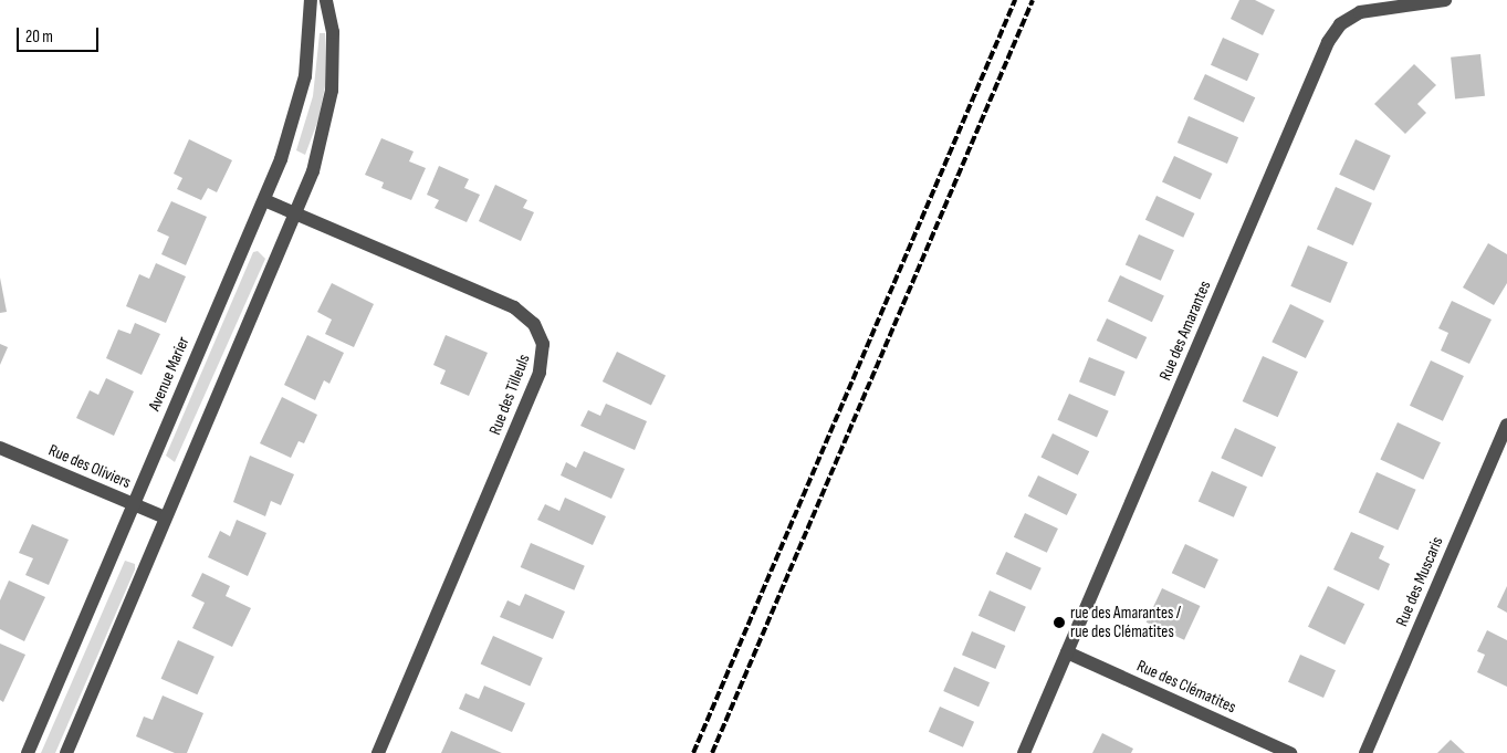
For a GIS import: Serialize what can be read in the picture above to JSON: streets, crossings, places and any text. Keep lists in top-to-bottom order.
{
  "streets": {
    "street": [
      "Rue des Amarantes",
      "Avenue Marier",
      "Rue des Tilleuls",
      "Rue des Oliviers",
      "Rue des Muscaris",
      "Rue des Clématites"
    ]
  },
  "crossings": [
    ["Rue des Amarantes", "Rue des Clématites"],
    ["Avenue Marier", "Rue des Tilleuls"],
    ["Avenue Marier", "Rue des Oliviers"]
  ],
  "places": ["rue des Amarantes / rue des Clématites"],
  "scale_bar": "20 m"
}
